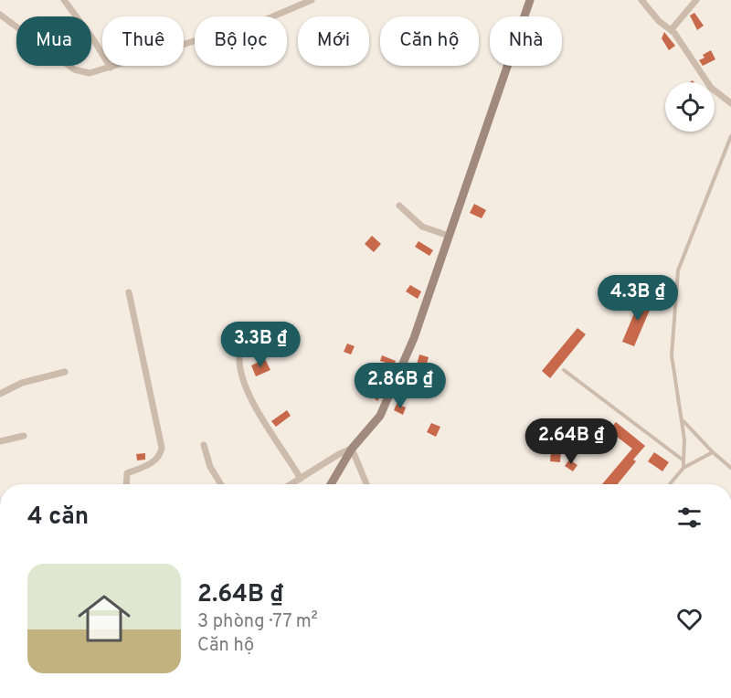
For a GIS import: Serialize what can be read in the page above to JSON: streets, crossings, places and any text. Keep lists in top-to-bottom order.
{
  "page": {
    "chip": [
      "Mua",
      "Thuê",
      "Bộ lọc",
      "Mới",
      "Căn hộ",
      "Nhà"
    ],
    "price": [
      "4.3B ₫",
      "3.3B ₫",
      "2.86B ₫",
      "2.64B ₫"
    ],
    "heading": "4 căn",
    "list": [
      {
        "name": "2.64B ₫",
        "note": "3 phòng · 77 m² · Căn hộ"
      }
    ]
  }
}
